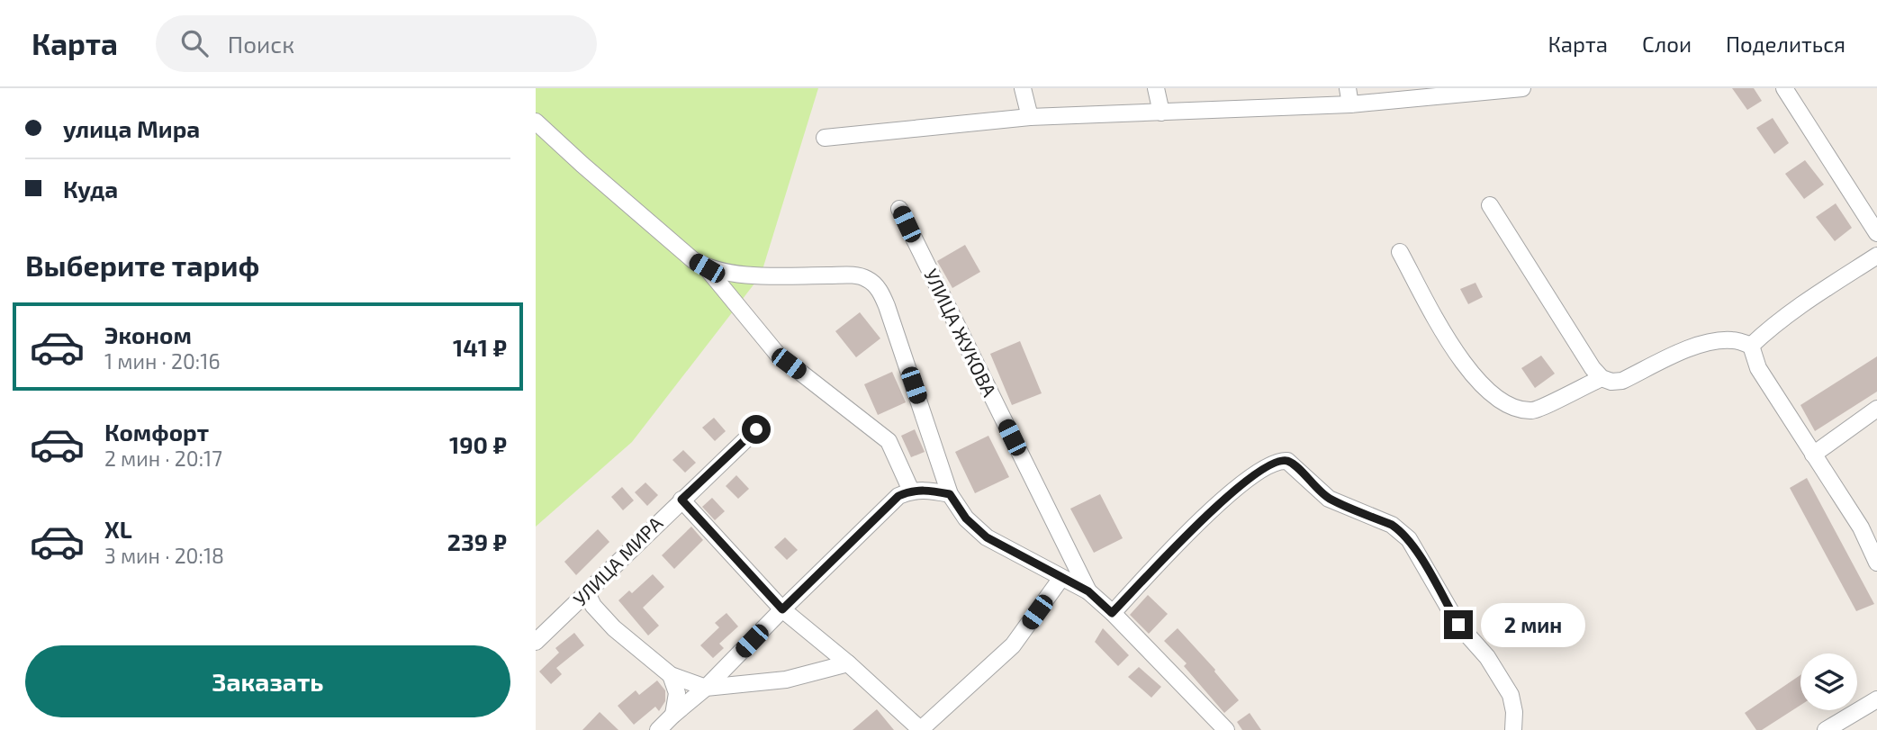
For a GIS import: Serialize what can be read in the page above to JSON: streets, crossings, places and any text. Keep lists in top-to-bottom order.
{
  "streets": {
    "street": ["УЛИЦА ЖУКОВА", "УЛИЦА МИРА"]
  },
  "page": {
    "header": "Карта",
    "search": "Поиск",
    "nav": ["Карта", "Слои", "Поделиться"],
    "banner": ["улица Мира", "Куда"],
    "heading": "Выберите тариф",
    "list": [
      {
        "name": "Эконом",
        "note": "1 мин · 20:16",
        "value": "141 ₽"
      },
      {
        "name": "Комфорт",
        "note": "2 мин · 20:17",
        "value": "190 ₽"
      },
      {
        "name": "XL",
        "note": "3 мин · 20:18",
        "value": "239 ₽"
      }
    ],
    "bubble": "2 мин",
    "buttons": "Заказать"
  }
}
